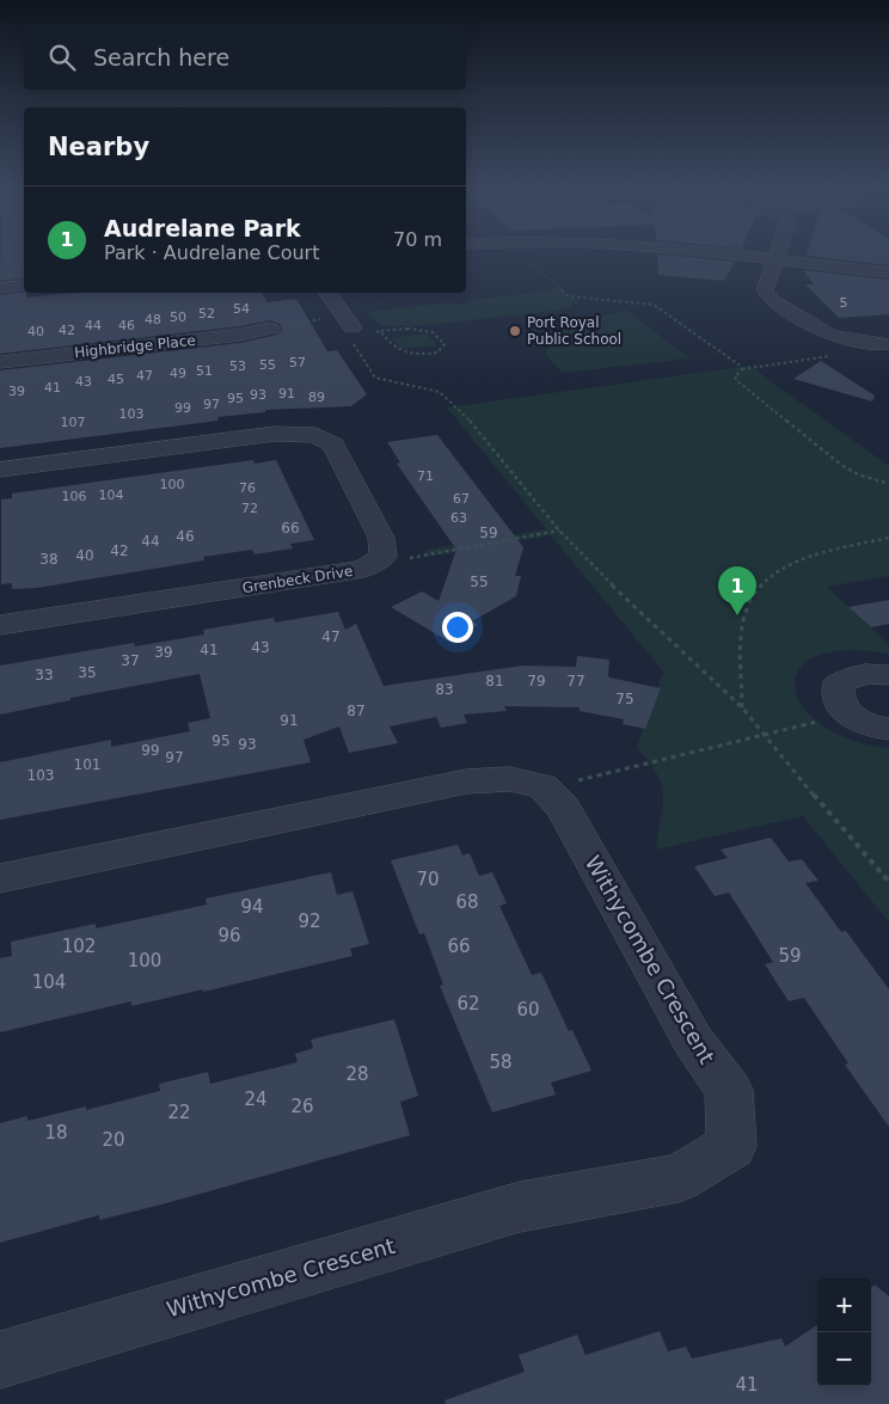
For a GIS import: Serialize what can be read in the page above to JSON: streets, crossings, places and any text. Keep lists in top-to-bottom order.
{
  "streets": {
    "street": ["Highbridge Place", "Grenbeck Drive", "Withycombe Crescent"]
  },
  "places": ["Port Royal Public School"],
  "house_numbers": [
    "5",
    "54",
    "52",
    "50",
    "48",
    "44",
    "46",
    "42",
    "40",
    "57",
    "55",
    "53",
    "51",
    "49",
    "47",
    "45",
    "43",
    "41",
    "39",
    "91",
    "93",
    "89",
    "95",
    "97",
    "99",
    "103",
    "107",
    "71",
    "100",
    "76",
    "104",
    "106",
    "67",
    "72",
    "63",
    "66",
    "59",
    "46",
    "44",
    "42",
    "40",
    "38",
    "55",
    "47",
    "43",
    "41",
    "39",
    "37",
    "35",
    "33",
    "81",
    "79",
    "77",
    "83",
    "75",
    "87",
    "91",
    "95",
    "93",
    "99",
    "97",
    "101",
    "103",
    "70",
    "68",
    "94",
    "92",
    "96",
    "102",
    "66",
    "59",
    "100",
    "104",
    "62",
    "60",
    "58",
    "28",
    "24",
    "26",
    "22",
    "18",
    "20",
    "41"
  ],
  "page": {
    "search": "Search here",
    "heading": "Nearby",
    "list": [
      {
        "mark": "1",
        "name": "Audrelane Park",
        "note": "Park · Audrelane Court",
        "value": "70 m"
      }
    ],
    "pins": "1",
    "map_buttons": ["+", "−"]
  }
}
